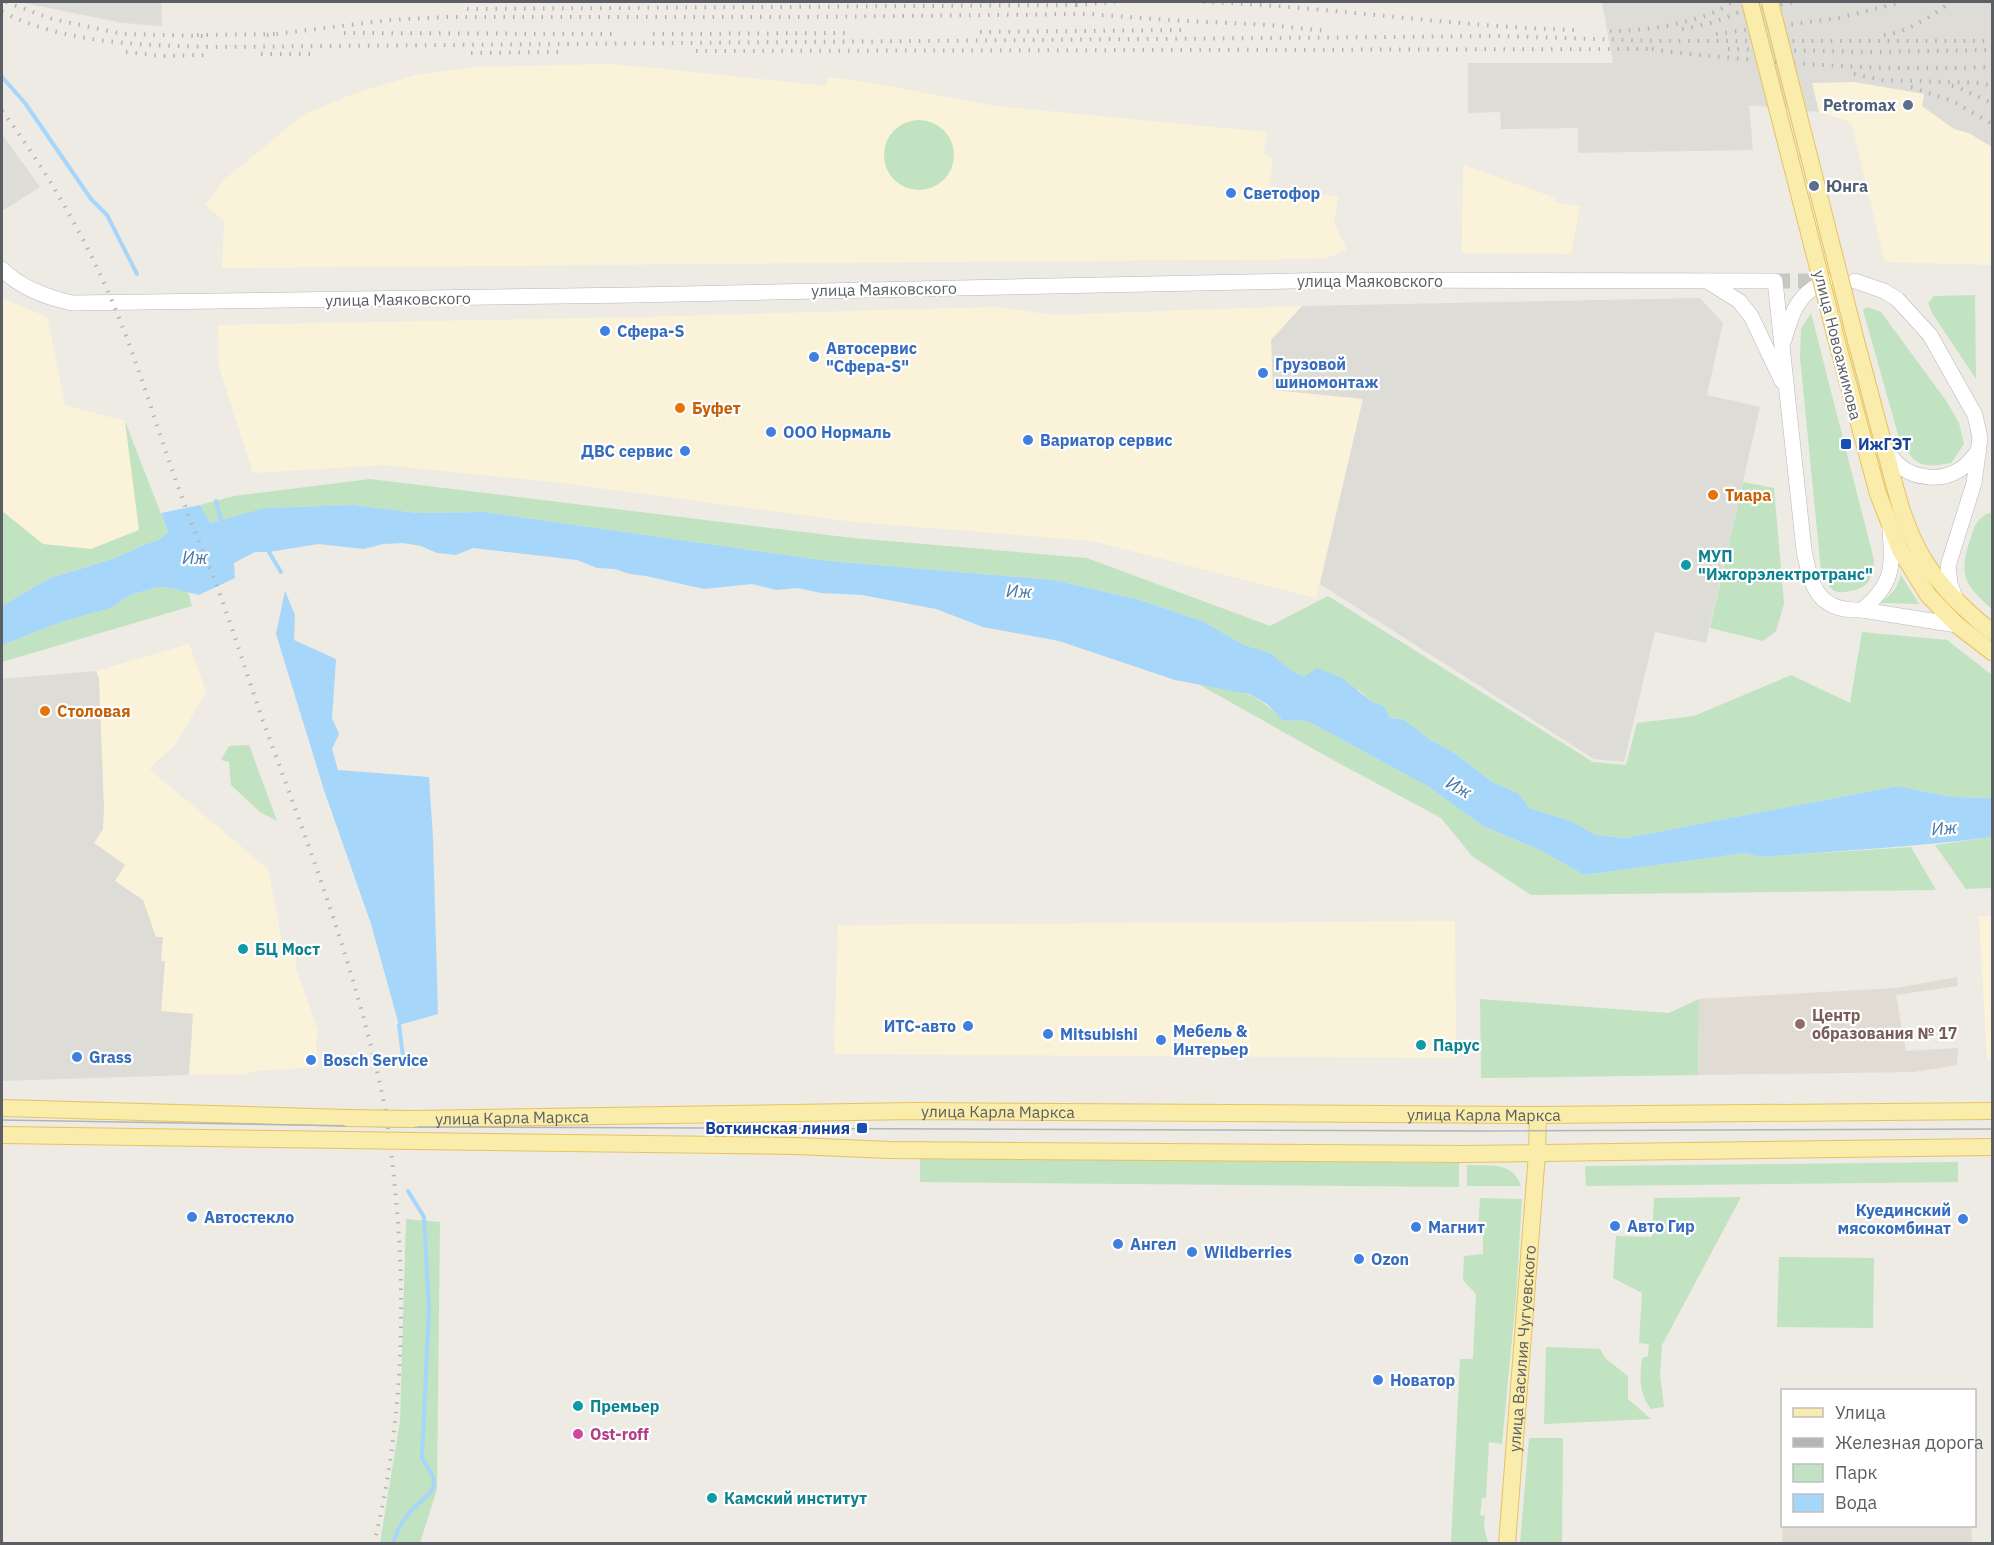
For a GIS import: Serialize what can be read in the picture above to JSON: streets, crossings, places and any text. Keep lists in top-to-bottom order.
{
  "streets": {
    "main road": [
      "улица Маяковского",
      "улица Новоажимова",
      "улица Карла Маркса",
      "улица Василия Чугуевского"
    ]
  },
  "crossings": [
    ["улица Карла Маркса", "улица Василия Чугуевского"]
  ],
  "water": ["Иж"],
  "places": {
    "other": [
      "Petromax",
      "Юнга",
      "Светофор",
      "Сфера-S",
      "Автосервис \"Сфера-S\"",
      "Грузовой шиномонтаж",
      "Буфет",
      "ООО Нормаль",
      "Вариатор сервис",
      "ДВС сервис",
      "Тиара",
      "МУП \"Ижгорэлектротранс\"",
      "Столовая",
      "БЦ Мост",
      "Центр образования № 17",
      "ИТС-авто",
      "Mitsubishi",
      "Мебель & Интерьер",
      "Парус",
      "Grass",
      "Bosch Service",
      "Автостекло",
      "Куединский мясокомбинат",
      "Авто Гир",
      "Магнит",
      "Ангел",
      "Wildberries",
      "Ozon",
      "Новатор",
      "Премьер",
      "Ost-roff",
      "Камский институт"
    ],
    "transit": ["ИжГЭТ", "Воткинская линия"]
  },
  "legend": [
    "Улица",
    "Железная дорога",
    "Парк",
    "Вода"
  ]
}
